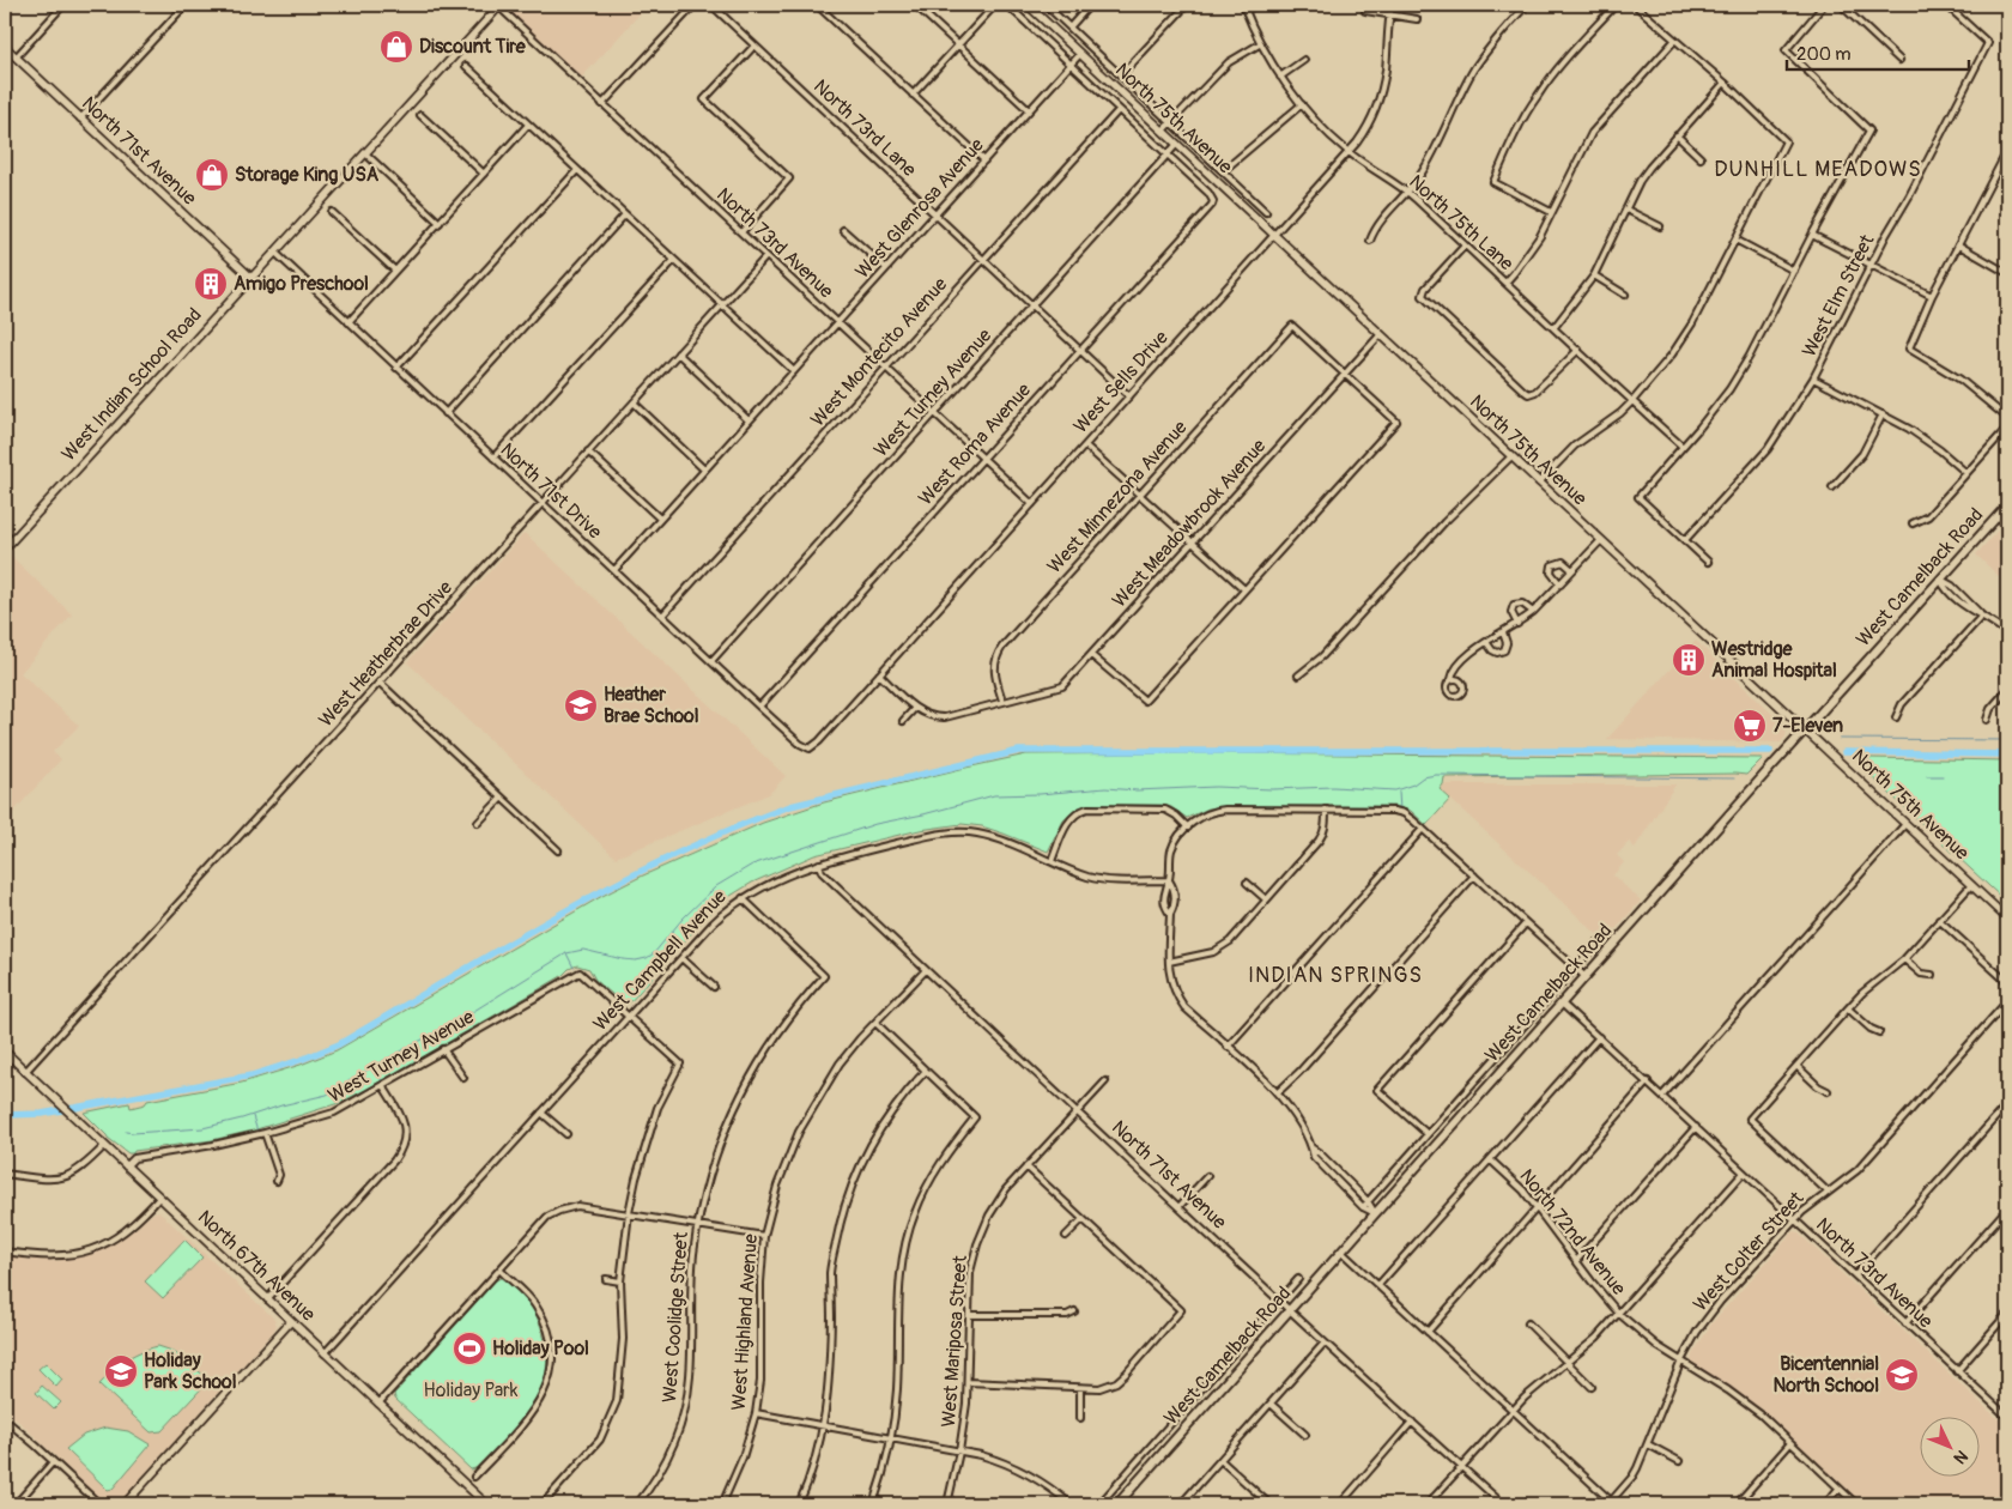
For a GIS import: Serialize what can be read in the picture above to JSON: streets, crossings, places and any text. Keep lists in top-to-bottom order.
{
  "streets": {
    "main road": [
      "North 75th Avenue",
      "North 71st Avenue",
      "West Indian School Road",
      "West Camelback Road",
      "North 67th Avenue"
    ],
    "street": [
      "North 73rd Lane",
      "West Glenrosa Avenue",
      "North 75th Lane",
      "North 73rd Avenue",
      "West Elm Street",
      "West Montecito Avenue",
      "West Sells Drive",
      "West Turney Avenue",
      "West Roma Avenue",
      "North 71st Drive",
      "West Minnezona Avenue",
      "West Meadowbrook Avenue",
      "West Heatherbrae Drive",
      "West Campbell Avenue",
      "North 72nd Avenue",
      "West Colter Street",
      "West Coolidge Street",
      "West Highland Avenue",
      "West Mariposa Street"
    ]
  },
  "crossings": [
    ["North 75th Avenue", "West Glenrosa Avenue"],
    ["North 75th Avenue", "West Montecito Avenue"],
    ["North 75th Avenue", "West Sells Drive"],
    ["North 75th Avenue", "West Turney Avenue"],
    ["North 75th Avenue", "West Roma Avenue"],
    ["North 75th Avenue", "West Meadowbrook Avenue"],
    ["North 75th Avenue", "West Camelback Road"],
    ["North 73rd Lane", "West Glenrosa Avenue"],
    ["North 73rd Lane", "West Montecito Avenue"],
    ["North 73rd Lane", "West Sells Drive"],
    ["North 73rd Lane", "West Turney Avenue"],
    ["North 73rd Lane", "West Roma Avenue"],
    ["North 71st Avenue", "West Indian School Road"],
    ["North 71st Avenue", "West Camelback Road"],
    ["North 71st Avenue", "West Campbell Avenue"],
    ["North 71st Avenue", "West Highland Avenue"],
    ["North 71st Avenue", "West Mariposa Street"],
    ["West Glenrosa Avenue", "North 73rd Avenue"],
    ["West Glenrosa Avenue", "North 71st Drive"],
    ["North 75th Lane", "West Sells Drive"],
    ["North 73rd Avenue", "West Montecito Avenue"],
    ["North 73rd Avenue", "West Sells Drive"],
    ["North 73rd Avenue", "West Indian School Road"],
    ["North 73rd Avenue", "West Turney Avenue"],
    ["North 73rd Avenue", "West Roma Avenue"],
    ["North 73rd Avenue", "West Camelback Road"],
    ["North 73rd Avenue", "West Heatherbrae Drive"],
    ["North 73rd Avenue", "West Colter Street"],
    ["West Montecito Avenue", "North 71st Drive"],
    ["West Sells Drive", "North 71st Drive"],
    ["West Indian School Road", "North 71st Drive"],
    ["West Turney Avenue", "North 71st Drive"],
    ["West Turney Avenue", "West Campbell Avenue"],
    ["West Turney Avenue", "North 67th Avenue"],
    ["West Roma Avenue", "North 71st Drive"],
    ["North 71st Drive", "West Heatherbrae Drive"],
    ["West Minnezona Avenue", "West Meadowbrook Avenue"],
    ["West Heatherbrae Drive", "North 67th Avenue"],
    ["West Campbell Avenue", "North 67th Avenue"],
    ["West Campbell Avenue", "West Coolidge Street"],
    ["North 72nd Avenue", "West Colter Street"]
  ],
  "districts": ["DUNHILL MEADOWS", "INDIAN SPRINGS"],
  "parks": ["Holiday Park"],
  "places": {
    "shop": ["Discount Tire", "Storage King USA"],
    "building": ["Amigo Preschool", "Westridge Animal Hospital"],
    "school or university": ["Heather Brae School", "Holiday Park School", "Bicentennial North School"],
    "supermarket": ["7-Eleven"],
    "sports": ["Holiday Pool"]
  },
  "scale_bar": "200 m",
  "north": "bottom right"
}
